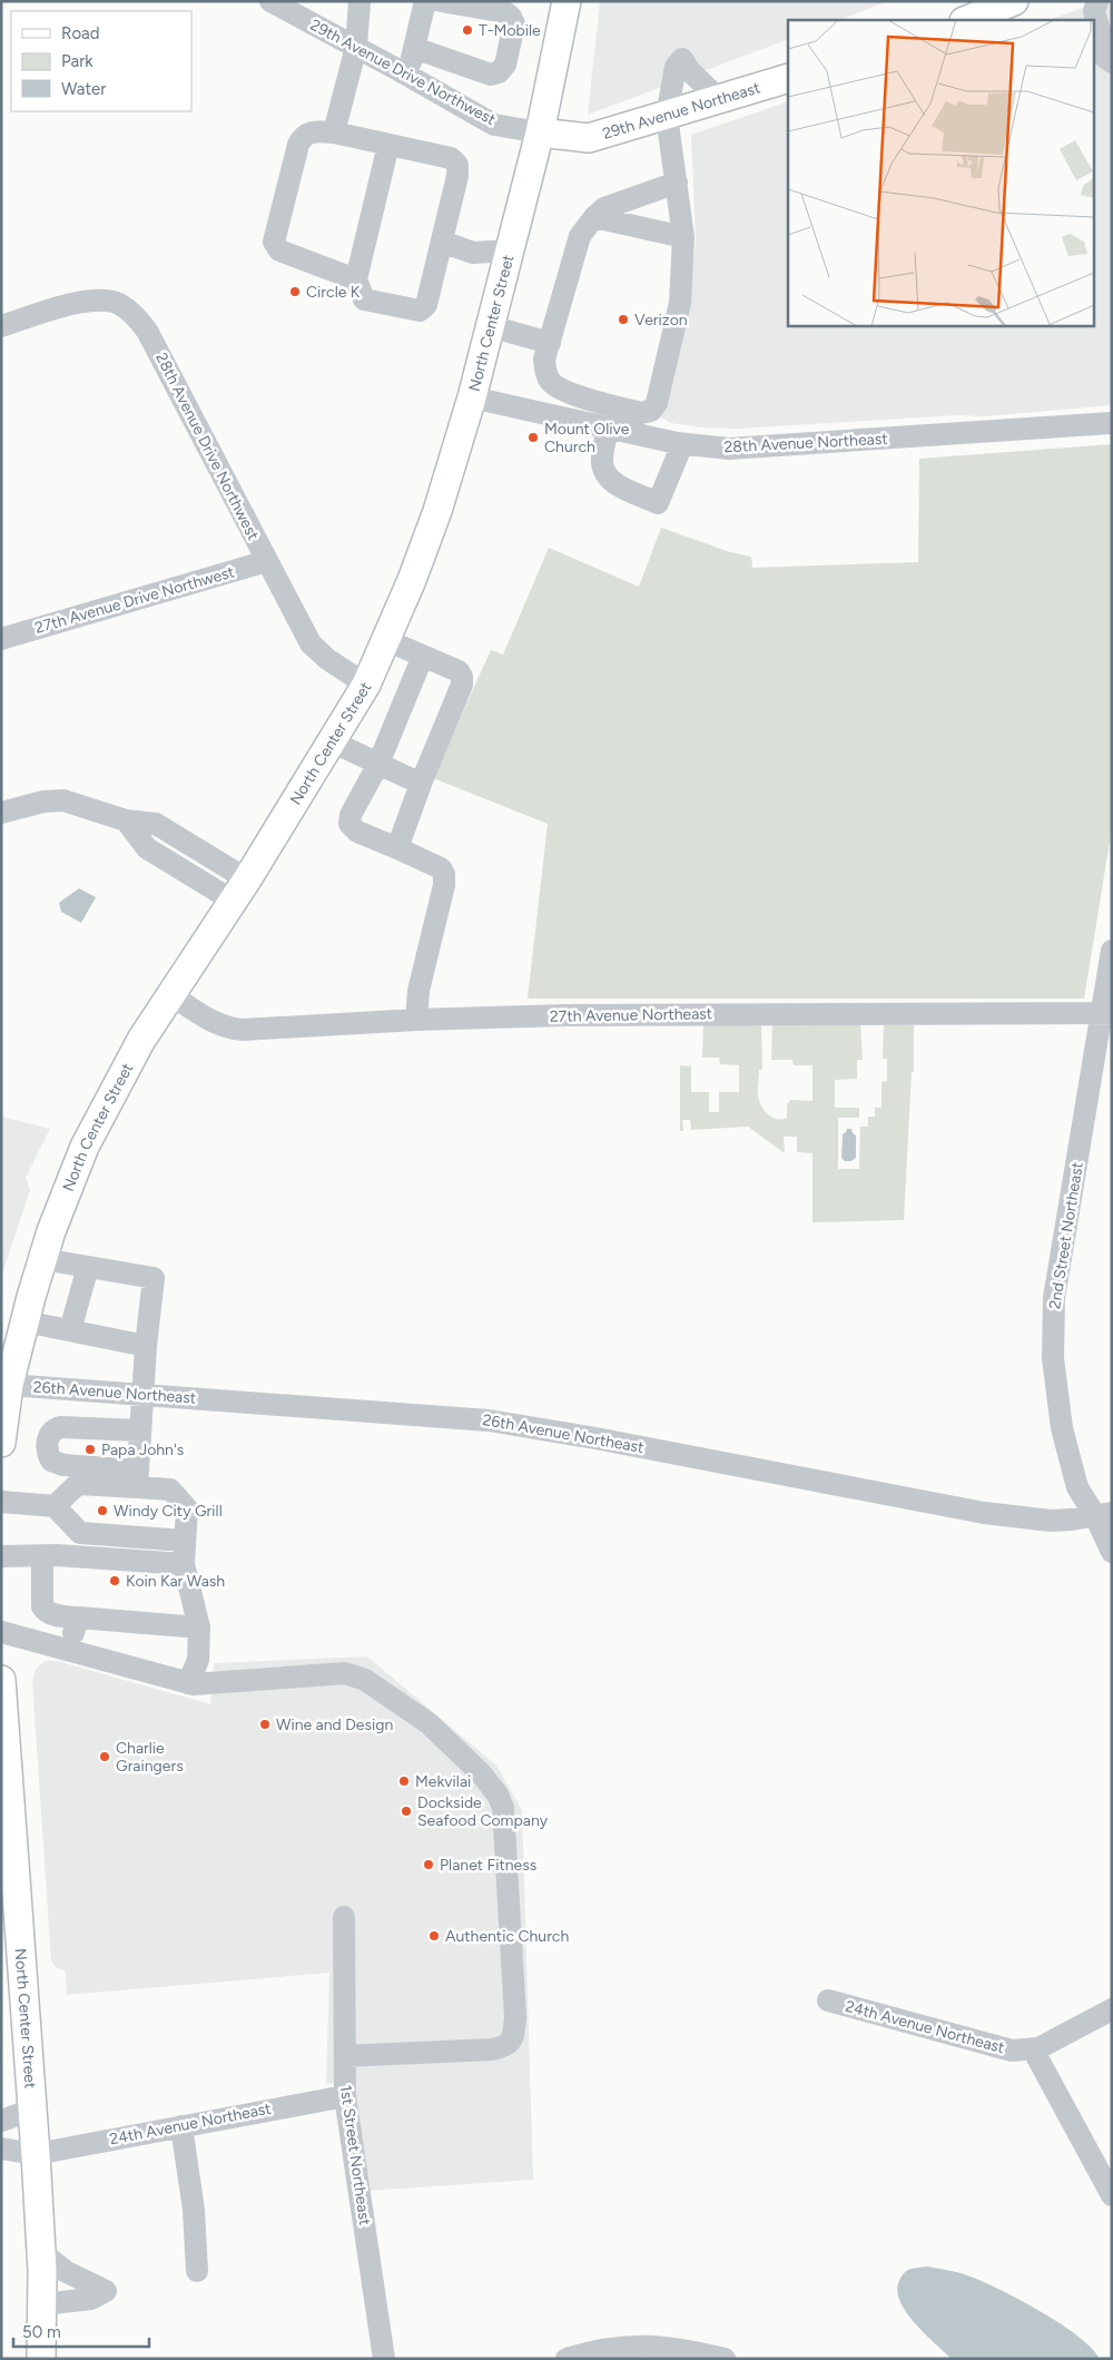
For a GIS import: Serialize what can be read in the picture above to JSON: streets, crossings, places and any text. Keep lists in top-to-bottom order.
{
  "streets": {
    "main road": ["29th Avenue Northeast", "North Center Street"],
    "street": [
      "29th Avenue Drive Northwest",
      "28th Avenue Northeast",
      "28th Avenue Drive Northwest",
      "27th Avenue Drive Northwest",
      "27th Avenue Northeast",
      "2nd Street Northeast",
      "26th Avenue Northeast",
      "24th Avenue Northeast",
      "1st Street Northeast"
    ]
  },
  "crossings": [
    ["29th Avenue Drive Northwest", "29th Avenue Northeast"],
    ["29th Avenue Drive Northwest", "North Center Street"],
    ["29th Avenue Northeast", "North Center Street"],
    ["North Center Street", "28th Avenue Northeast"],
    ["North Center Street", "28th Avenue Drive Northwest"],
    ["North Center Street", "27th Avenue Northeast"],
    ["North Center Street", "26th Avenue Northeast"],
    ["North Center Street", "24th Avenue Northeast"],
    ["28th Avenue Drive Northwest", "27th Avenue Drive Northwest"],
    ["27th Avenue Northeast", "2nd Street Northeast"],
    ["2nd Street Northeast", "26th Avenue Northeast"],
    ["24th Avenue Northeast", "1st Street Northeast"]
  ],
  "places": [
    "T-Mobile",
    "Circle K",
    "Verizon",
    "Mount Olive Church",
    "Papa John's",
    "Windy City Grill",
    "Koin Kar Wash",
    "Wine and Design",
    "Charlie Graingers",
    "Mekvilai",
    "Dockside Seafood Company",
    "Planet Fitness",
    "Authentic Church"
  ],
  "legend": ["Road", "Park", "Water"],
  "scale_bar": "50 m"
}
